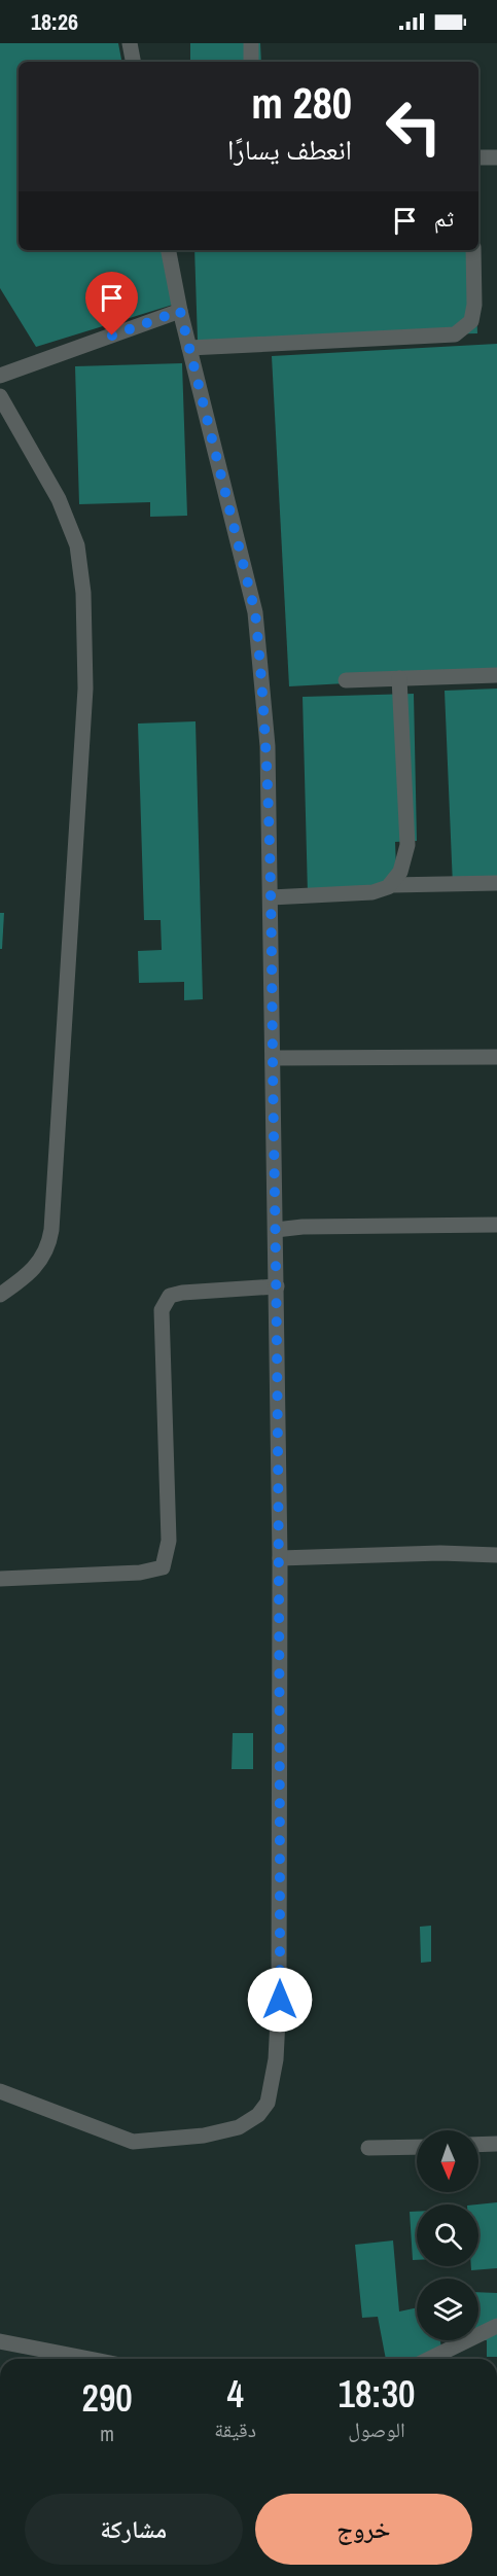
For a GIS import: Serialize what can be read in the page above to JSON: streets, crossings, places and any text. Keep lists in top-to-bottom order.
{
  "north": "bottom",
  "page": {
    "status": "18:26",
    "turn": ["280 m", "انعطف يسارًا"],
    "then": "ثم",
    "eta": [
      "18:30",
      "الوصول",
      "4",
      "دقيقة",
      "290",
      "m"
    ],
    "buttons": ["خروج", "مشاركة"]
  }
}
